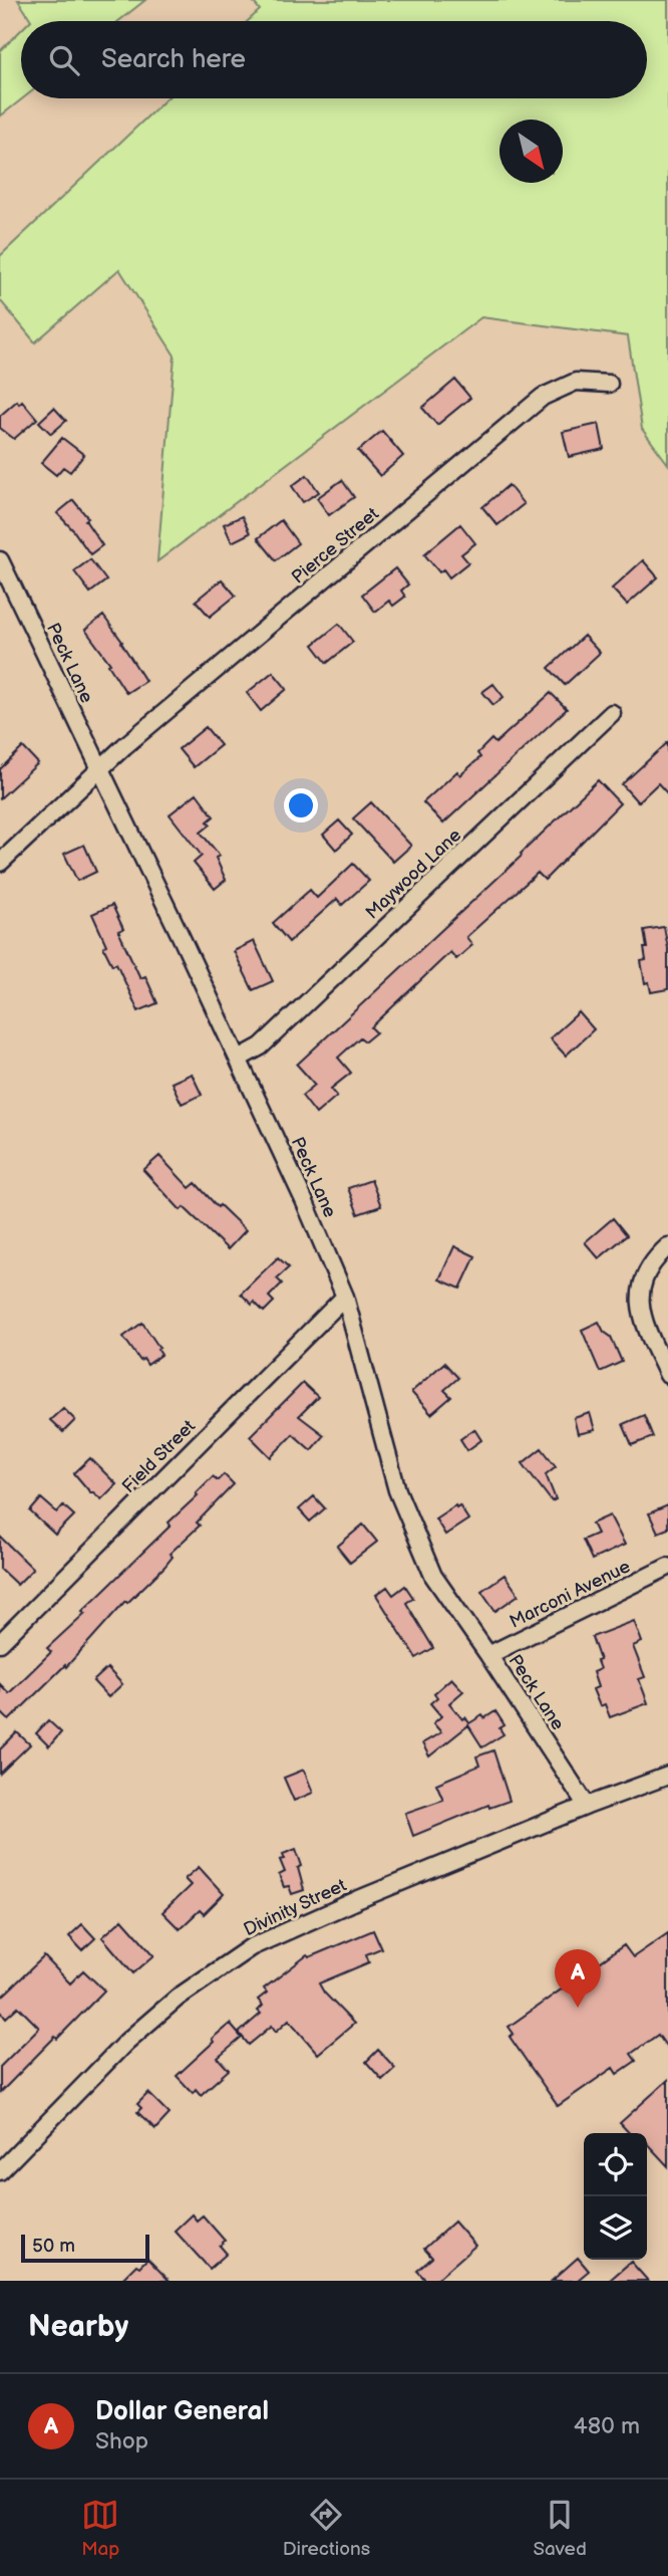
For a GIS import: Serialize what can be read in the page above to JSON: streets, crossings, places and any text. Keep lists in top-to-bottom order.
{
  "streets": {
    "street": [
      "Pierce Street",
      "Peck Lane",
      "Maywood Lane",
      "Field Street",
      "Marconi Avenue",
      "Divinity Street"
    ]
  },
  "crossings": [
    ["Pierce Street", "Peck Lane"],
    ["Peck Lane", "Maywood Lane"],
    ["Peck Lane", "Field Street"],
    ["Peck Lane", "Marconi Avenue"],
    ["Peck Lane", "Divinity Street"]
  ],
  "scale_bar": "50 m",
  "north": "bottom right",
  "page": {
    "search": "Search here",
    "pins": "A",
    "scale": "50 m",
    "heading": "Nearby",
    "list": [
      {
        "mark": "A",
        "name": "Dollar General",
        "note": "Shop",
        "value": "480 m"
      }
    ],
    "nav": ["Map", "Directions", "Saved"]
  }
}
